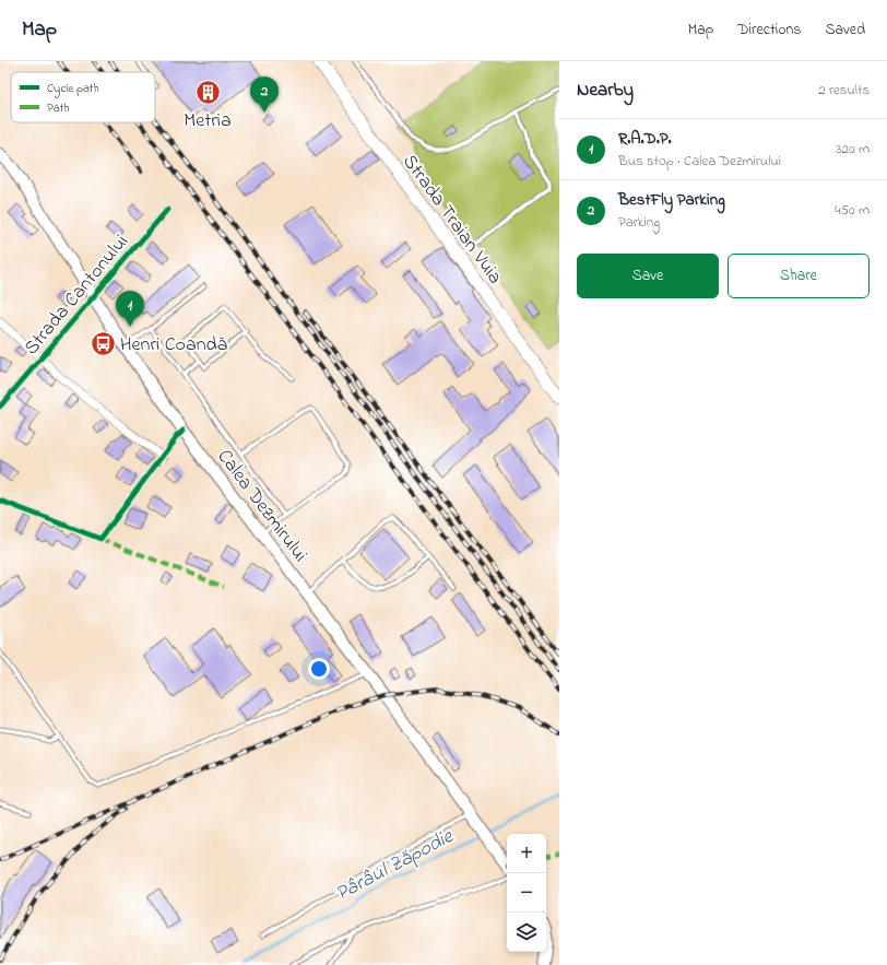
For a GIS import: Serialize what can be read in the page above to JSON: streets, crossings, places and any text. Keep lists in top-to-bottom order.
{
  "streets": {
    "main road": ["Strada Traian Vuia", "Calea Dezmirului"],
    "street": ["Strada Cantonului"]
  },
  "crossings": [
    ["Strada Cantonului", "Calea Dezmirului"]
  ],
  "water": ["Pârâul Zăpodie"],
  "places": {
    "building": ["Metria"],
    "bus stop": ["Henri Coandă"]
  },
  "legend": ["Cycle path", "Path"],
  "page": {
    "header": "Map",
    "nav": ["Map", "Directions", "Saved"],
    "heading": ["Nearby", "2 results"],
    "pins": ["2", "1"],
    "list": [
      {
        "mark": "1",
        "name": "R.A.D.P.",
        "note": "Bus stop · Calea Dezmirului",
        "value": "320 m"
      },
      {
        "mark": "2",
        "name": "BestFly Parking",
        "note": "Parking",
        "value": "450 m"
      }
    ],
    "buttons": ["Save", "Share"],
    "map_buttons": ["+", "−"]
  }
}
